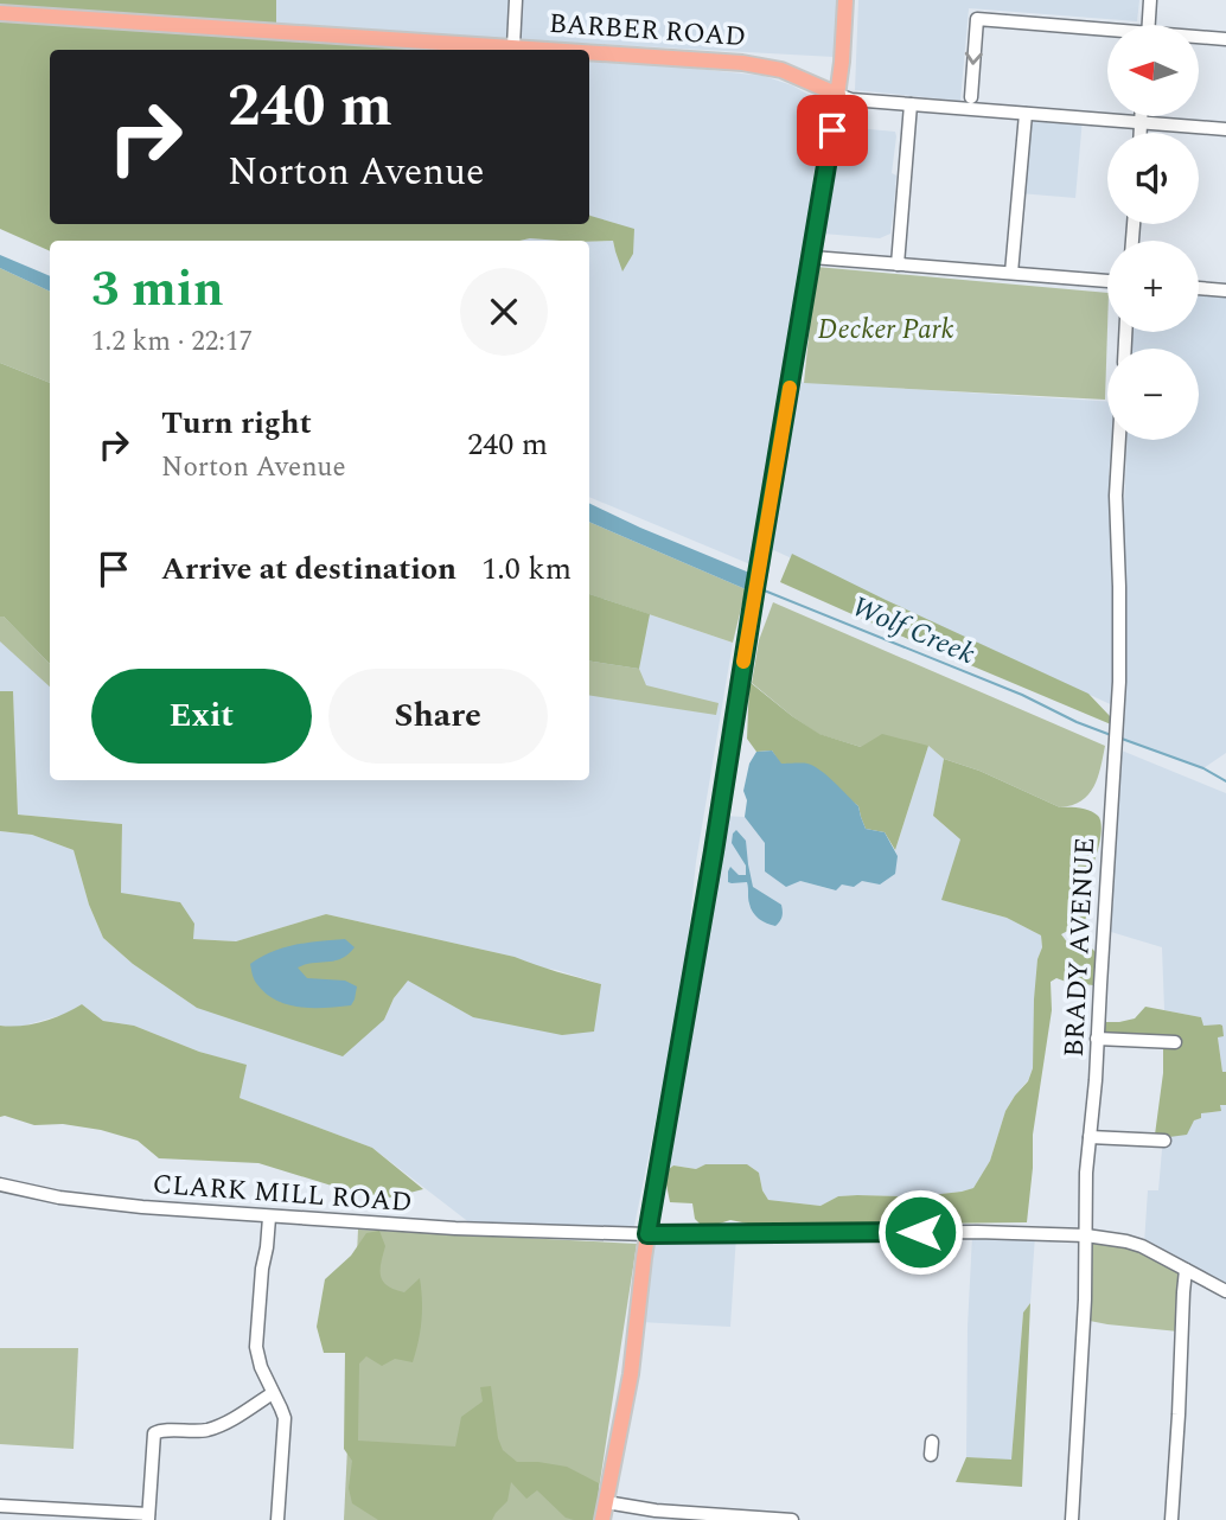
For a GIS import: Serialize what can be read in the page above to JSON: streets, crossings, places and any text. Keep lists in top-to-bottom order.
{
  "streets": {
    "main road": ["BARBER ROAD"],
    "street": ["BRADY AVENUE", "CLARK MILL ROAD"]
  },
  "crossings": [
    ["BRADY AVENUE", "CLARK MILL ROAD"]
  ],
  "water": ["Wolf Creek"],
  "parks": ["Decker Park"],
  "north": "left",
  "page": {
    "map_buttons": ["+", "−"],
    "turn": ["240 m", "Norton Avenue"],
    "heading": ["3 min", "1.2 km · 22:17"],
    "list": [
      {
        "name": "Turn right",
        "note": "Norton Avenue",
        "value": "240 m"
      },
      {
        "name": "Arrive at destination",
        "value": "1.0 km"
      }
    ],
    "buttons": ["Exit", "Share"]
  }
}
